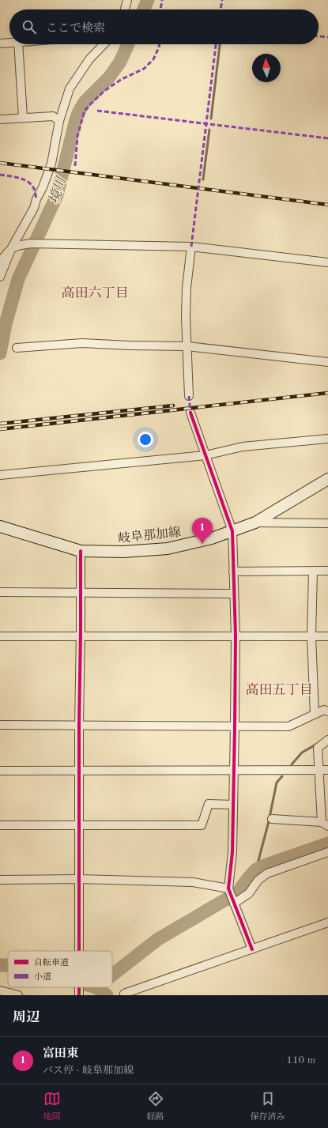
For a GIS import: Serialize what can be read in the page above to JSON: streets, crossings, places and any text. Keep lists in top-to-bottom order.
{
  "streets": {
    "main road": ["岐阜那加線"]
  },
  "districts": ["高田六丁目", "高田五丁目"],
  "water": ["境川"],
  "legend": ["自転車道", "小道"],
  "north": "top",
  "page": {
    "search": "ここで検索",
    "pins": "1",
    "heading": "周辺",
    "list": [
      {
        "mark": "1",
        "name": "富田東",
        "note": "バス停 · 岐阜那加線",
        "value": "110 m"
      }
    ],
    "nav": ["地図", "経路", "保存済み"]
  }
}
